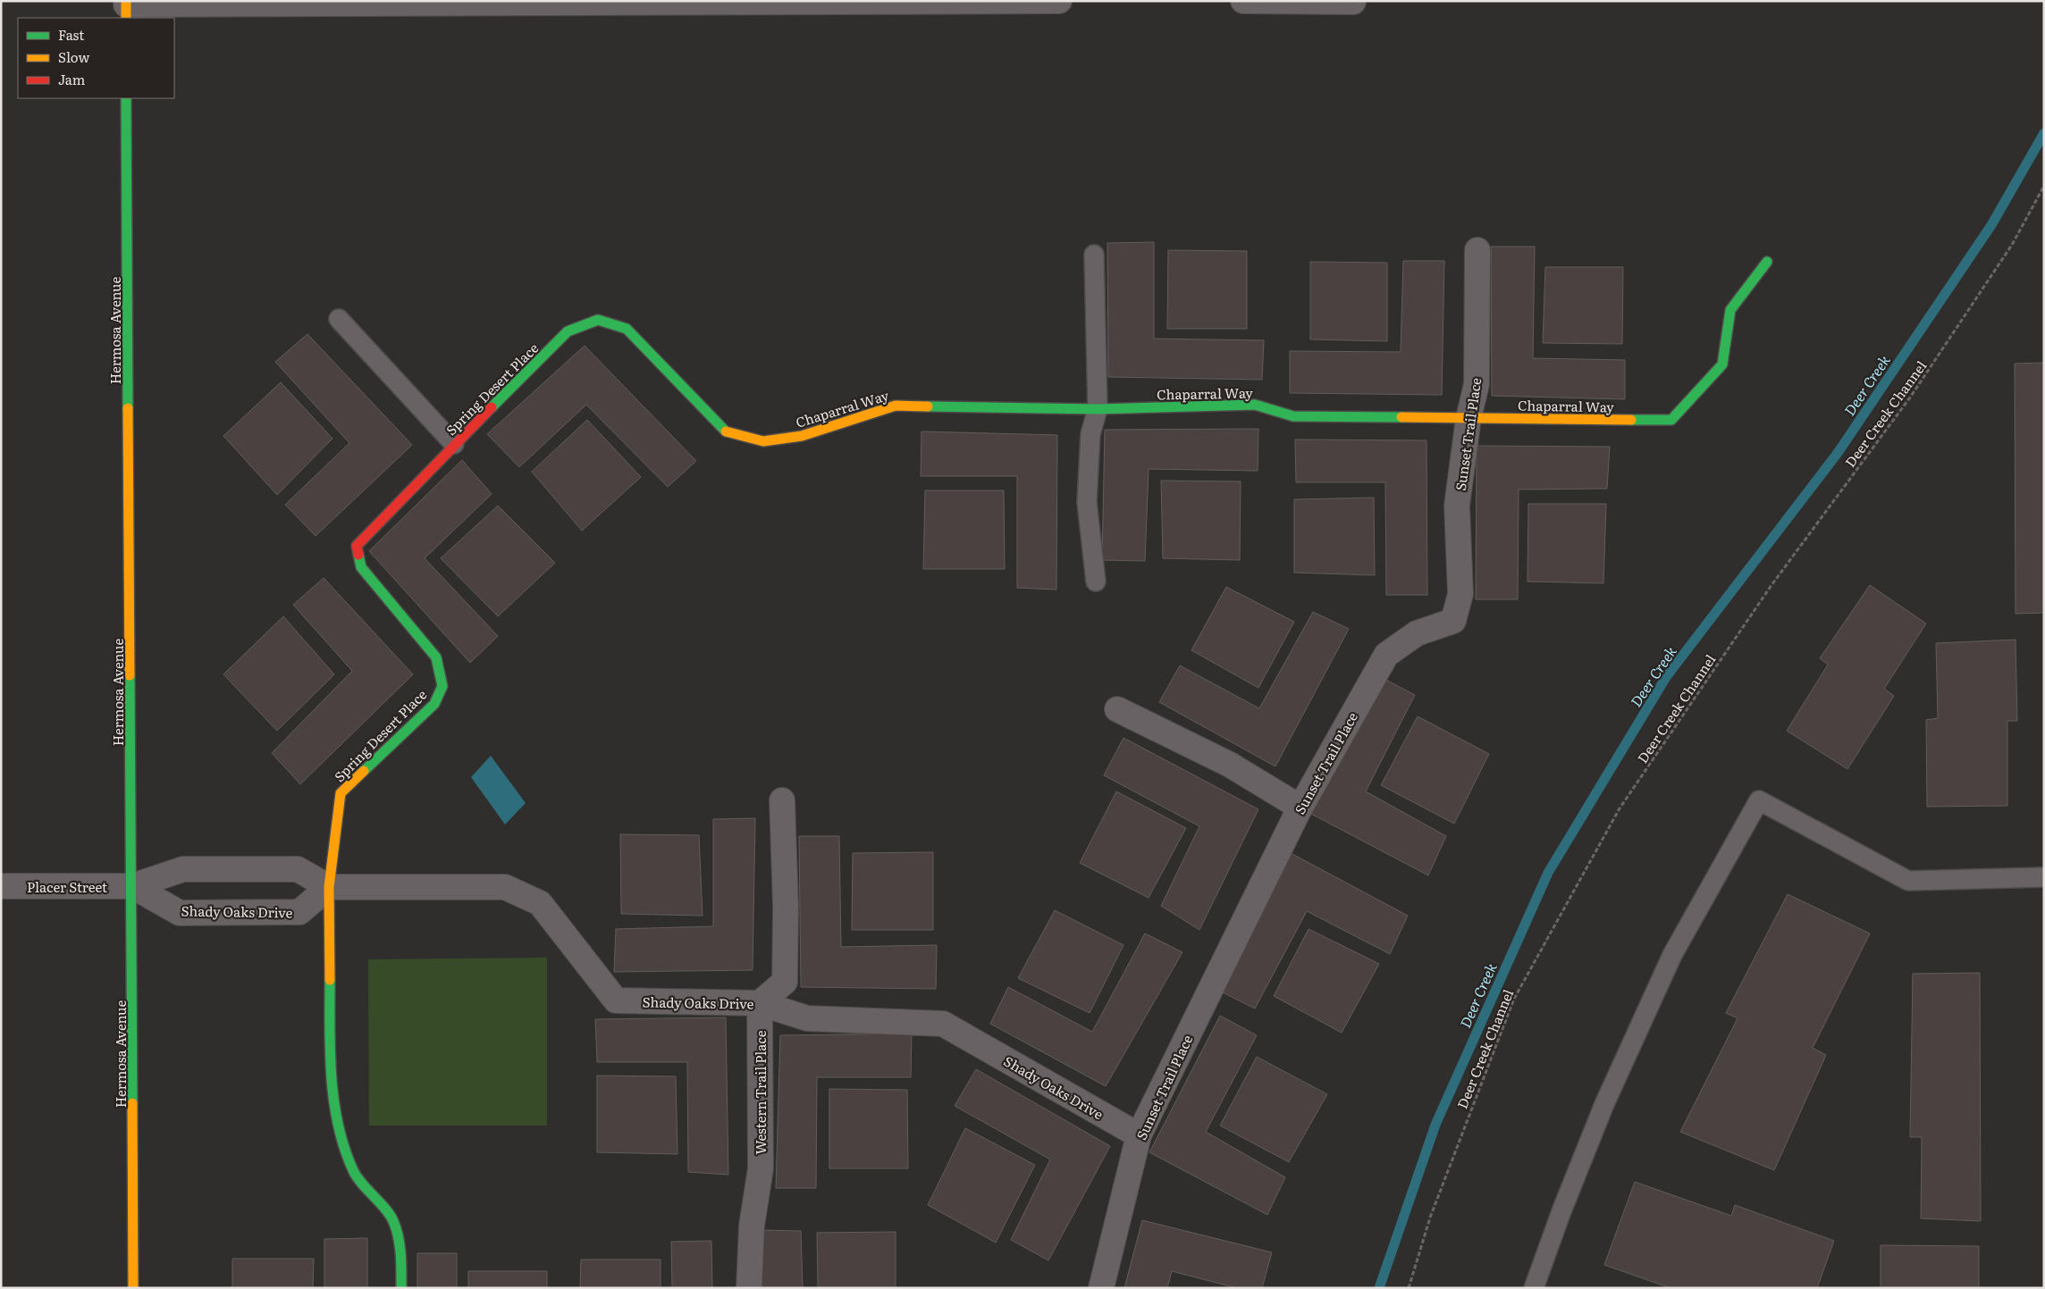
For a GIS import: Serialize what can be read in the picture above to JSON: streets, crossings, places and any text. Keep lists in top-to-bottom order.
{
  "streets": {
    "street": [
      "Hermosa Avenue",
      "Spring Desert Place",
      "Chaparral Way",
      "Sunset Trail Place",
      "Placer Street",
      "Shady Oaks Drive",
      "Western Trail Place"
    ],
    "path": ["Deer Creek Channel"]
  },
  "crossings": [
    ["Hermosa Avenue", "Placer Street"],
    ["Hermosa Avenue", "Shady Oaks Drive"],
    ["Spring Desert Place", "Chaparral Way"],
    ["Spring Desert Place", "Shady Oaks Drive"],
    ["Chaparral Way", "Sunset Trail Place"],
    ["Sunset Trail Place", "Shady Oaks Drive"],
    ["Placer Street", "Shady Oaks Drive"],
    ["Shady Oaks Drive", "Western Trail Place"]
  ],
  "water": ["Deer Creek"],
  "legend": ["Fast", "Slow", "Jam"]
}
